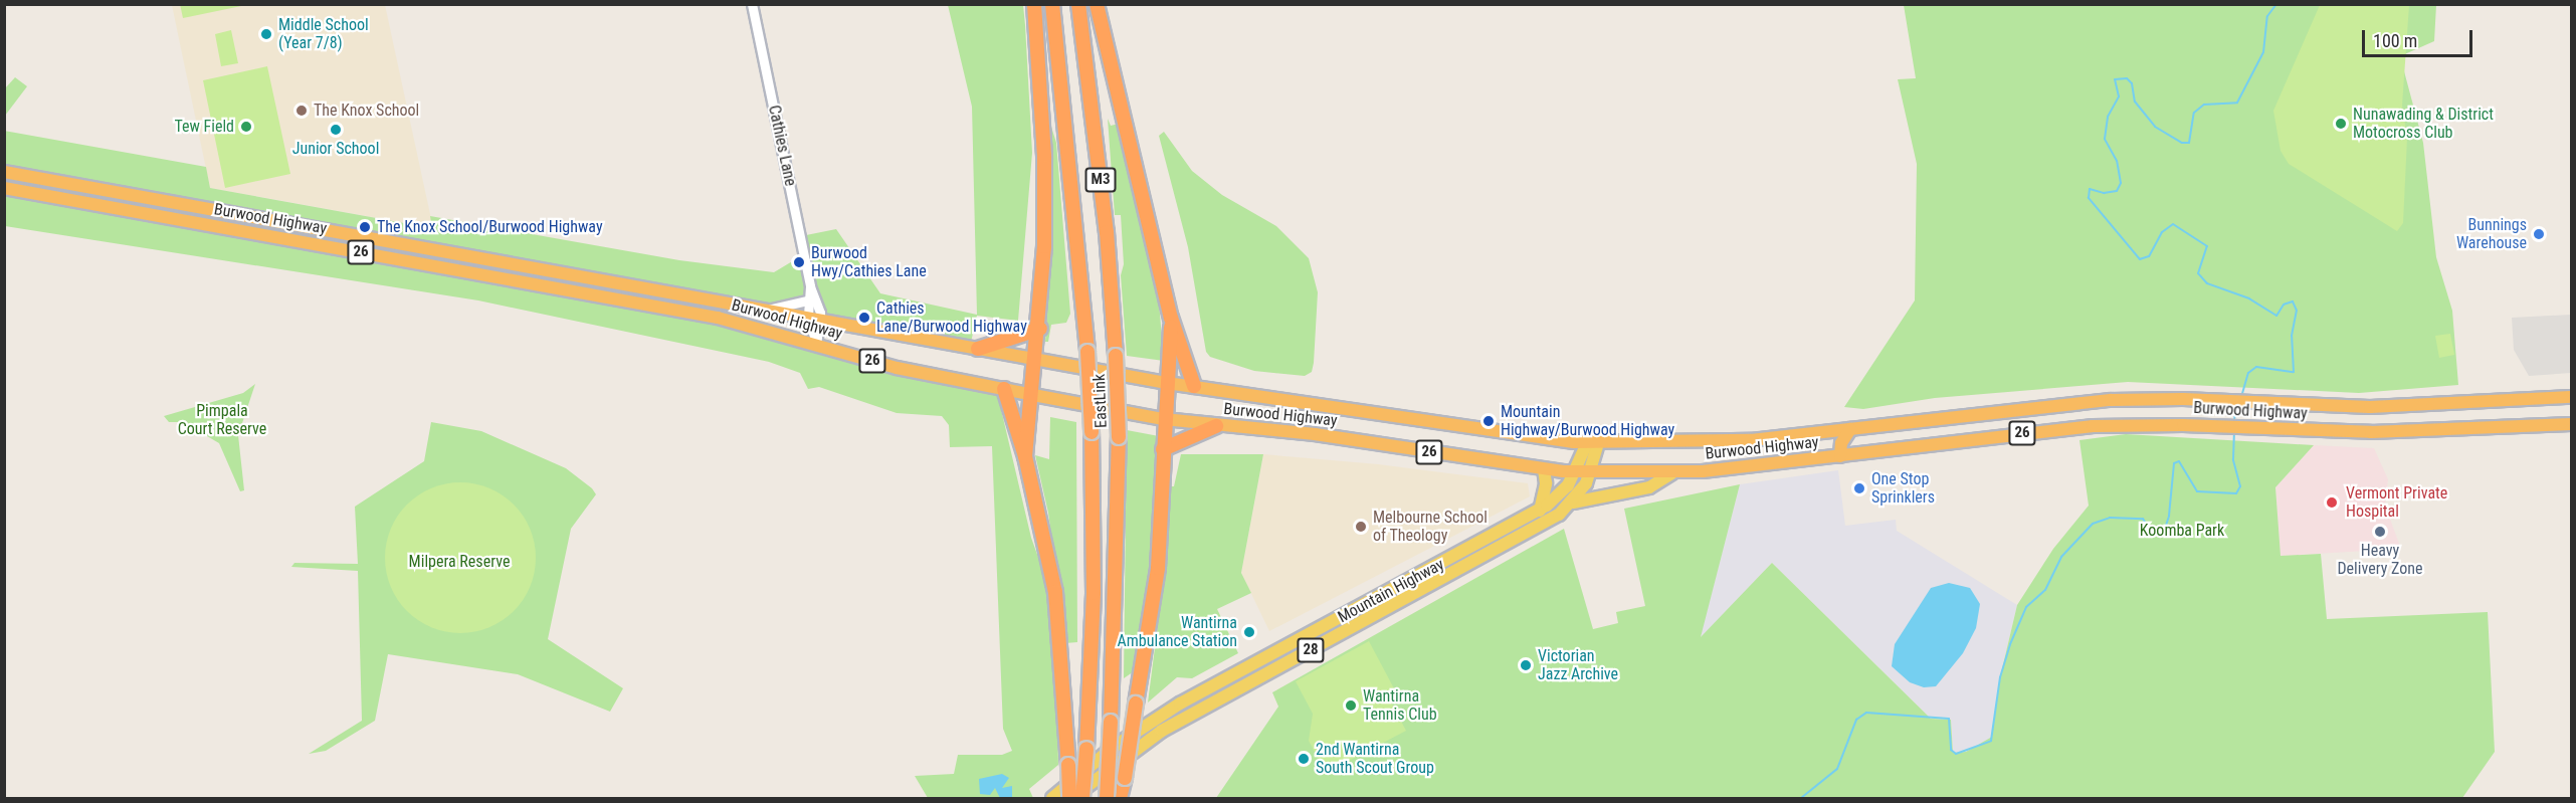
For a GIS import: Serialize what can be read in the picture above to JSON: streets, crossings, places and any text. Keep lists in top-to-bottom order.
{
  "streets": {
    "highway": [
      "M3",
      "Burwood Highway",
      "26",
      "EastLink"
    ],
    "main road": ["Mountain Highway", "28"],
    "street": ["Cathies Lane"]
  },
  "crossings": [
    ["Cathies Lane", "Burwood Highway"],
    ["Burwood Highway", "Mountain Highway"]
  ],
  "parks": ["Pimpala Court Reserve", "Koomba Park", "Milpera Reserve"],
  "places": [
    "Middle School (Year 7/8)",
    "The Knox School",
    "Nunawading & District Motocross Club",
    "Tew Field",
    "Junior School",
    "The Knox School/Burwood Highway",
    "Bunnings Warehouse",
    "Burwood Hwy/Cathies Lane",
    "Cathies Lane/Burwood Highway",
    "Mountain Highway/Burwood Highway",
    "One Stop Sprinklers",
    "Vermont Private Hospital",
    "Melbourne School of Theology",
    "Heavy Delivery Zone",
    "Wantirna Ambulance Station",
    "Victorian Jazz Archive",
    "Wantirna Tennis Club",
    "2nd Wantirna South Scout Group"
  ],
  "scale_bar": "100 m"
}
